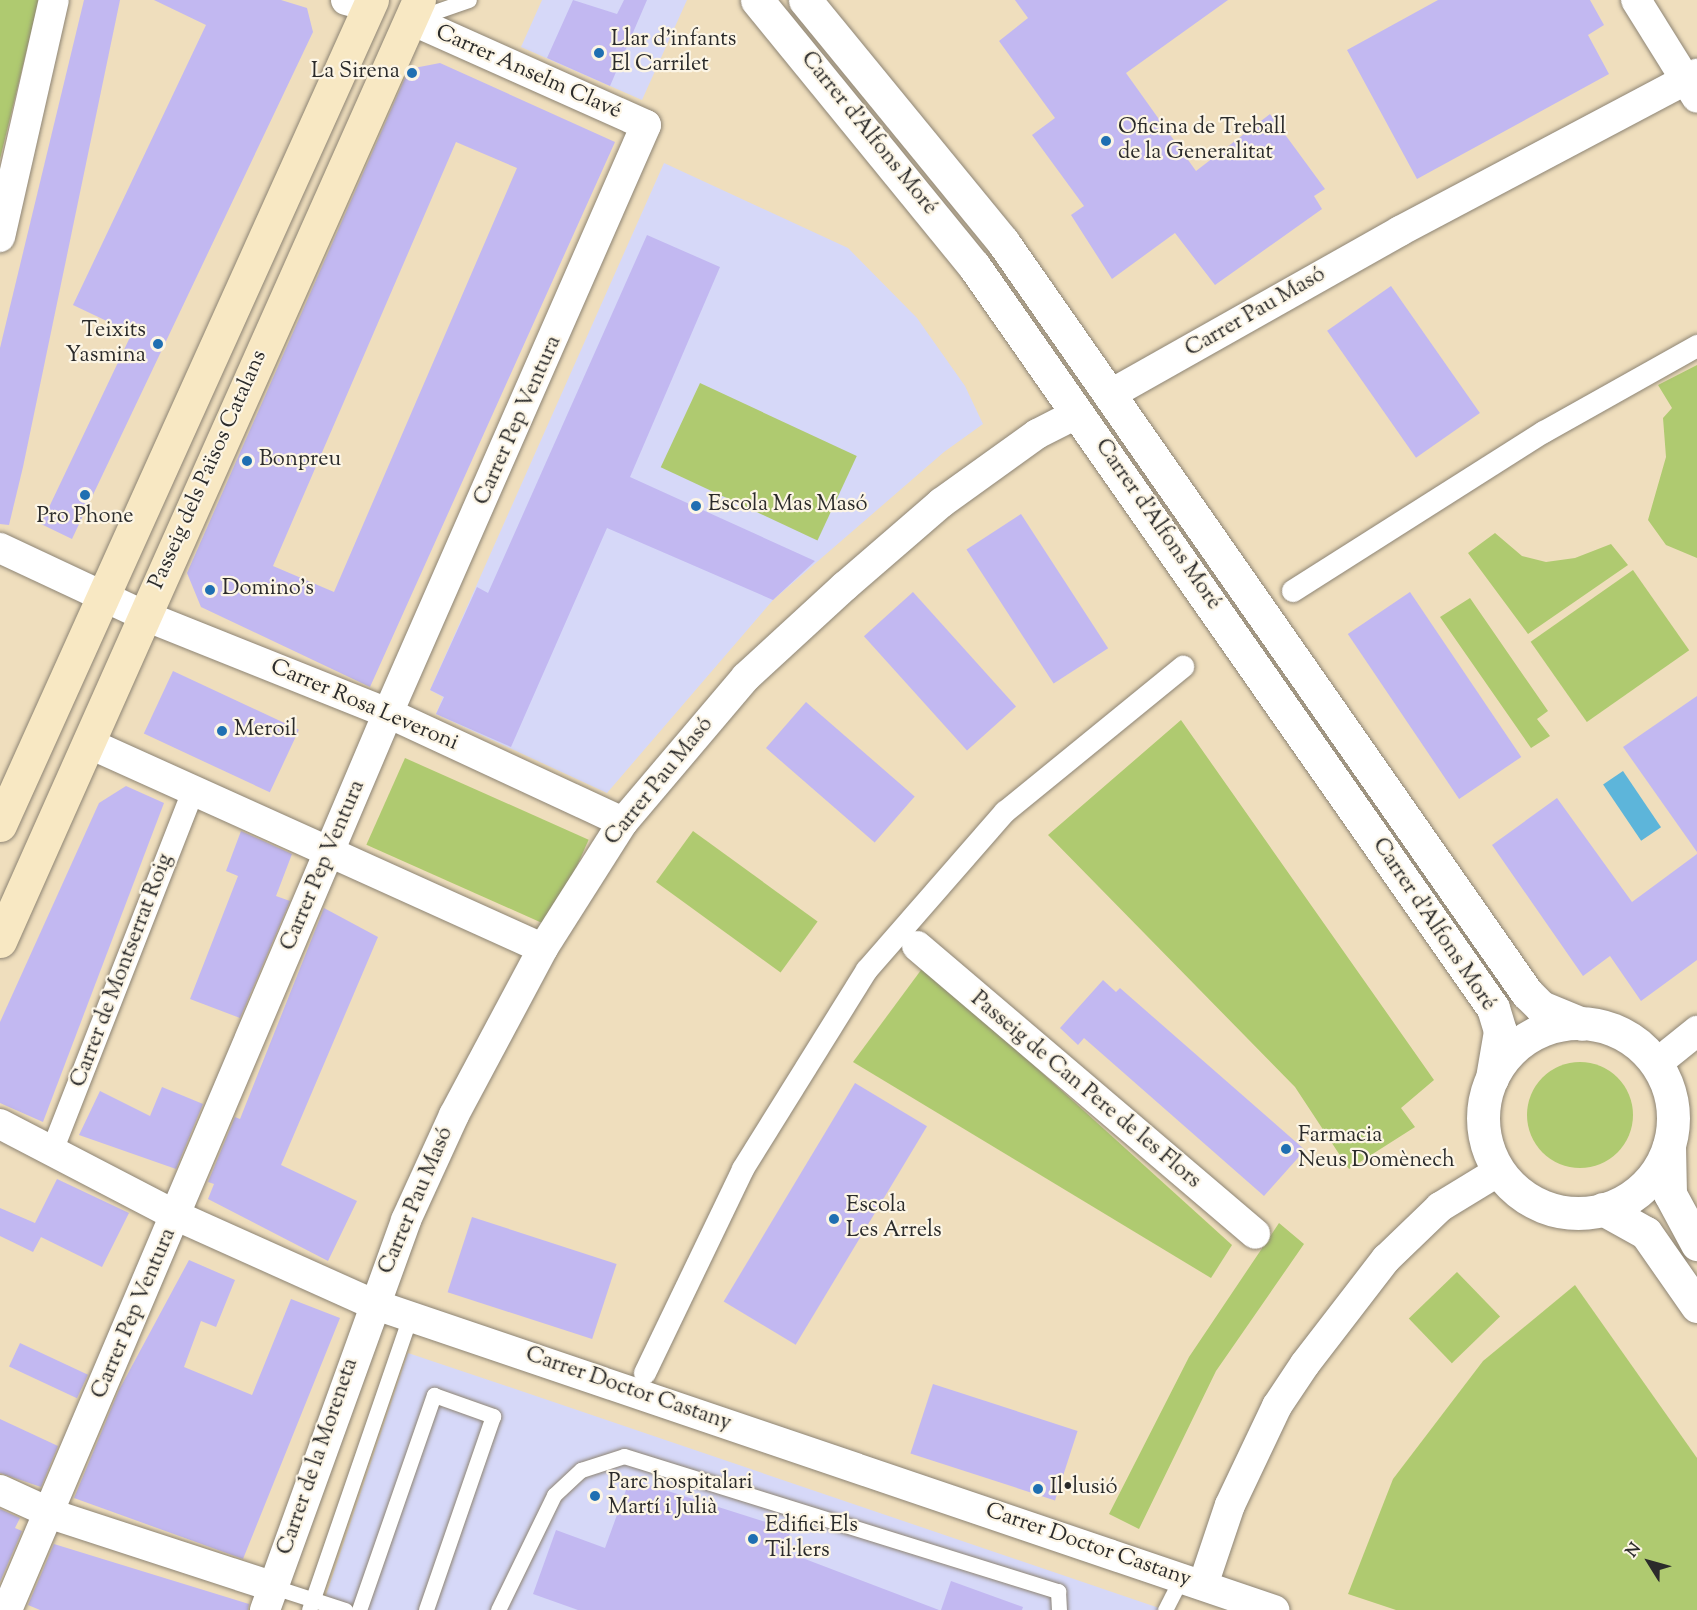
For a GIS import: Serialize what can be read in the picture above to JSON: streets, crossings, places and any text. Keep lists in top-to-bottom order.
{
  "streets": {
    "main road": ["Passeig dels Països Catalans"],
    "street": [
      "Carrer Anselm Clavé",
      "Carrer d'Alfons Moré",
      "Carrer Pau Masó",
      "Carrer Pep Ventura",
      "Carrer Rosa Leveroni",
      "Carrer de Montserrat Roig",
      "Passeig de Can Pere de les Flors",
      "Carrer Doctor Castany",
      "Carrer de la Moreneta"
    ]
  },
  "crossings": [
    ["Carrer Anselm Clavé", "Carrer Pep Ventura"],
    ["Carrer Anselm Clavé", "Passeig dels Països Catalans"],
    ["Carrer d'Alfons Moré", "Carrer Pau Masó"],
    ["Carrer Pau Masó", "Carrer Rosa Leveroni"],
    ["Carrer Pau Masó", "Carrer Doctor Castany"],
    ["Carrer Pau Masó", "Carrer de la Moreneta"],
    ["Carrer Pep Ventura", "Carrer Rosa Leveroni"],
    ["Carrer Pep Ventura", "Carrer Doctor Castany"],
    ["Passeig dels Països Catalans", "Carrer Rosa Leveroni"],
    ["Carrer de Montserrat Roig", "Carrer Doctor Castany"],
    ["Carrer Doctor Castany", "Carrer de la Moreneta"]
  ],
  "places": [
    "Llar d'infants El Carrilet",
    "La Sirena",
    "Oficina de Treball de la Generalitat",
    "Teixits Yasmina",
    "Bonpreu",
    "Pro Phone",
    "Escola Mas Masó",
    "Domino's",
    "Meroil",
    "Farmacia Neus Domènech",
    "Escola Les Arrels",
    "Il•lusió",
    "Parc hospitalari Martí i Julià",
    "Edifici Els Til·lers"
  ],
  "north": "top left"
}
